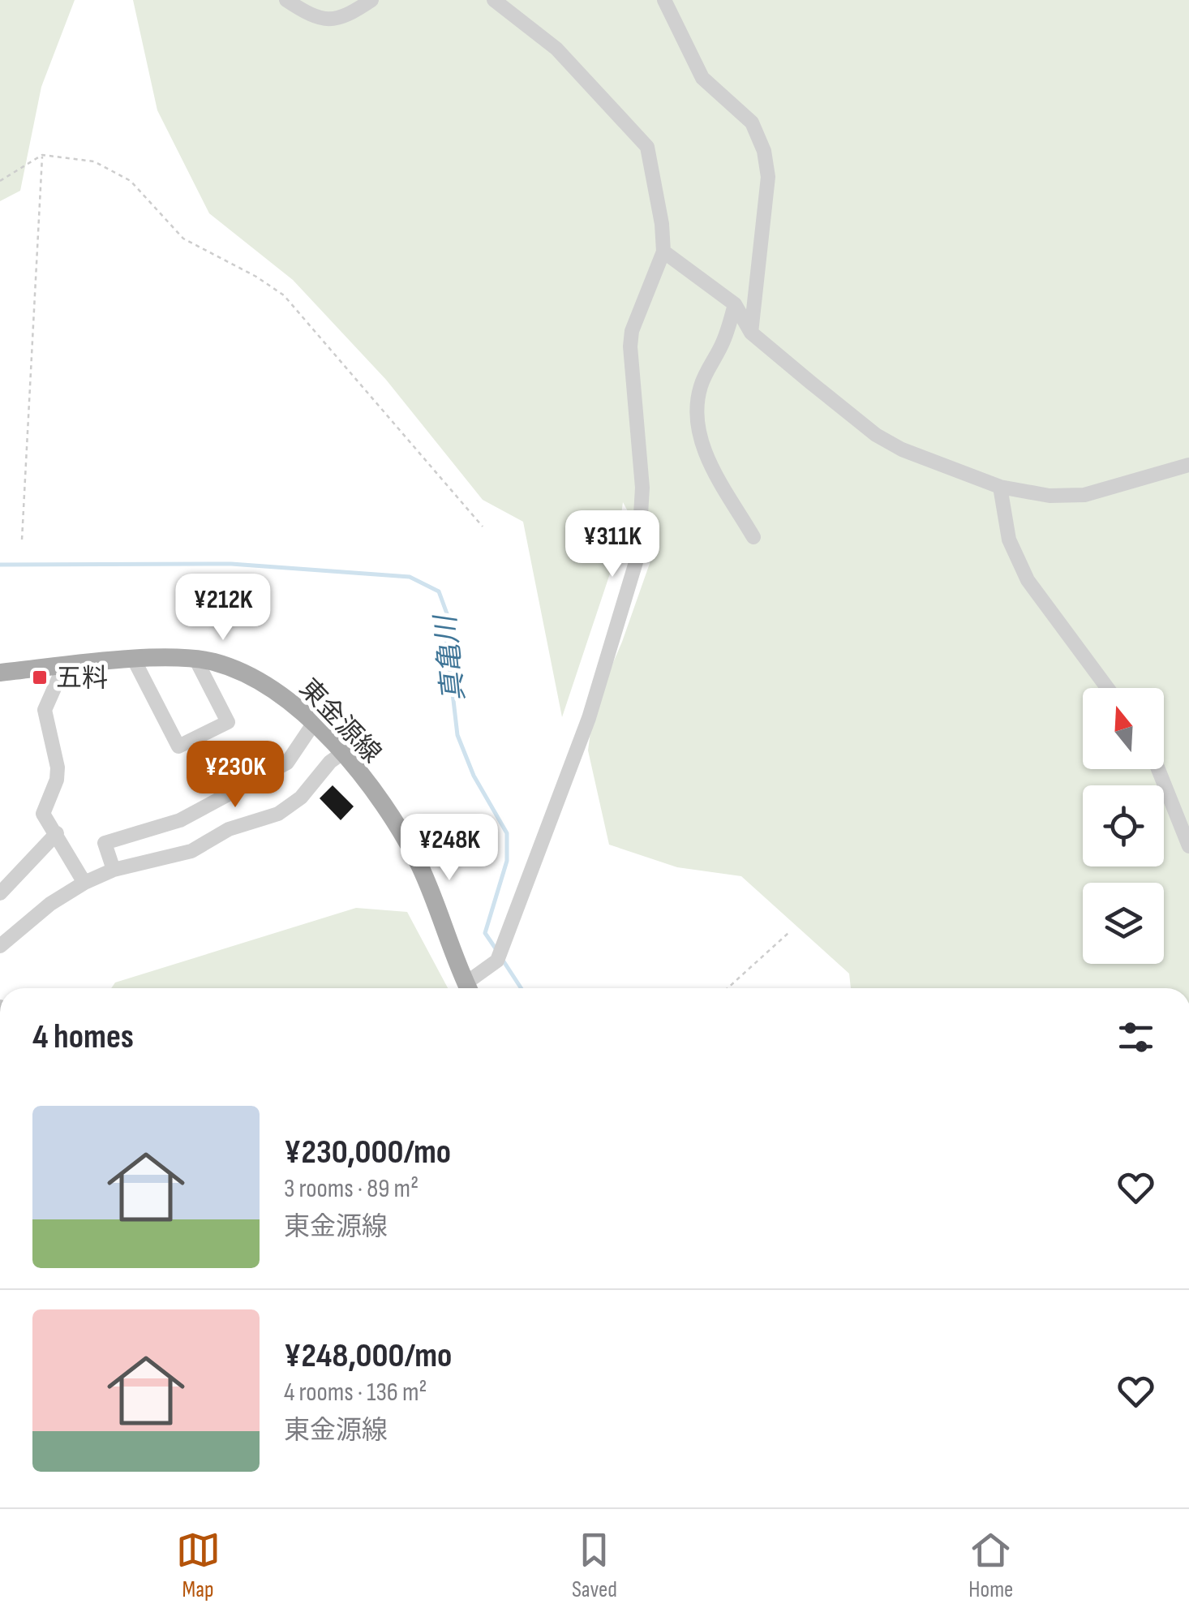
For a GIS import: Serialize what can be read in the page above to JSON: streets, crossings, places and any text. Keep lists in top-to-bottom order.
{
  "streets": {
    "main road": ["東金源線"]
  },
  "water": ["真亀川"],
  "places": {
    "transit": ["五料"]
  },
  "north": "top",
  "page": {
    "price": [
      "¥311K",
      "¥212K",
      "¥230K",
      "¥248K"
    ],
    "heading": "4 homes",
    "list": [
      {
        "name": "¥230,000/mo",
        "note": "3 rooms · 89 m² · 東金源線"
      },
      {
        "name": "¥248,000/mo",
        "note": "4 rooms · 136 m² · 東金源線"
      }
    ],
    "tabs": ["Map", "Saved", "Home"]
  }
}
